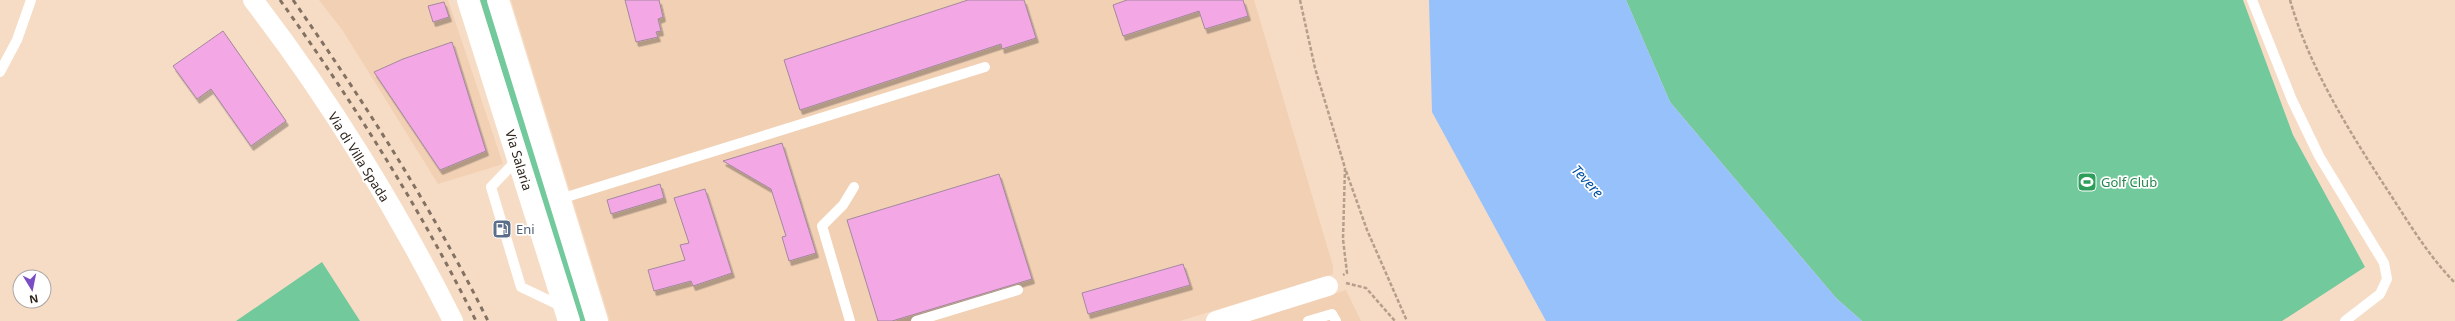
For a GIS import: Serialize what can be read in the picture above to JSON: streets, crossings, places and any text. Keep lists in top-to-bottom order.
{
  "streets": {
    "main road": ["Via Salaria"],
    "street": ["Via di Villa Spada"]
  },
  "water": ["Tevere"],
  "places": {
    "sports": ["Golf Club"],
    "fuel station": ["Eni"]
  },
  "north": "bottom"
}
